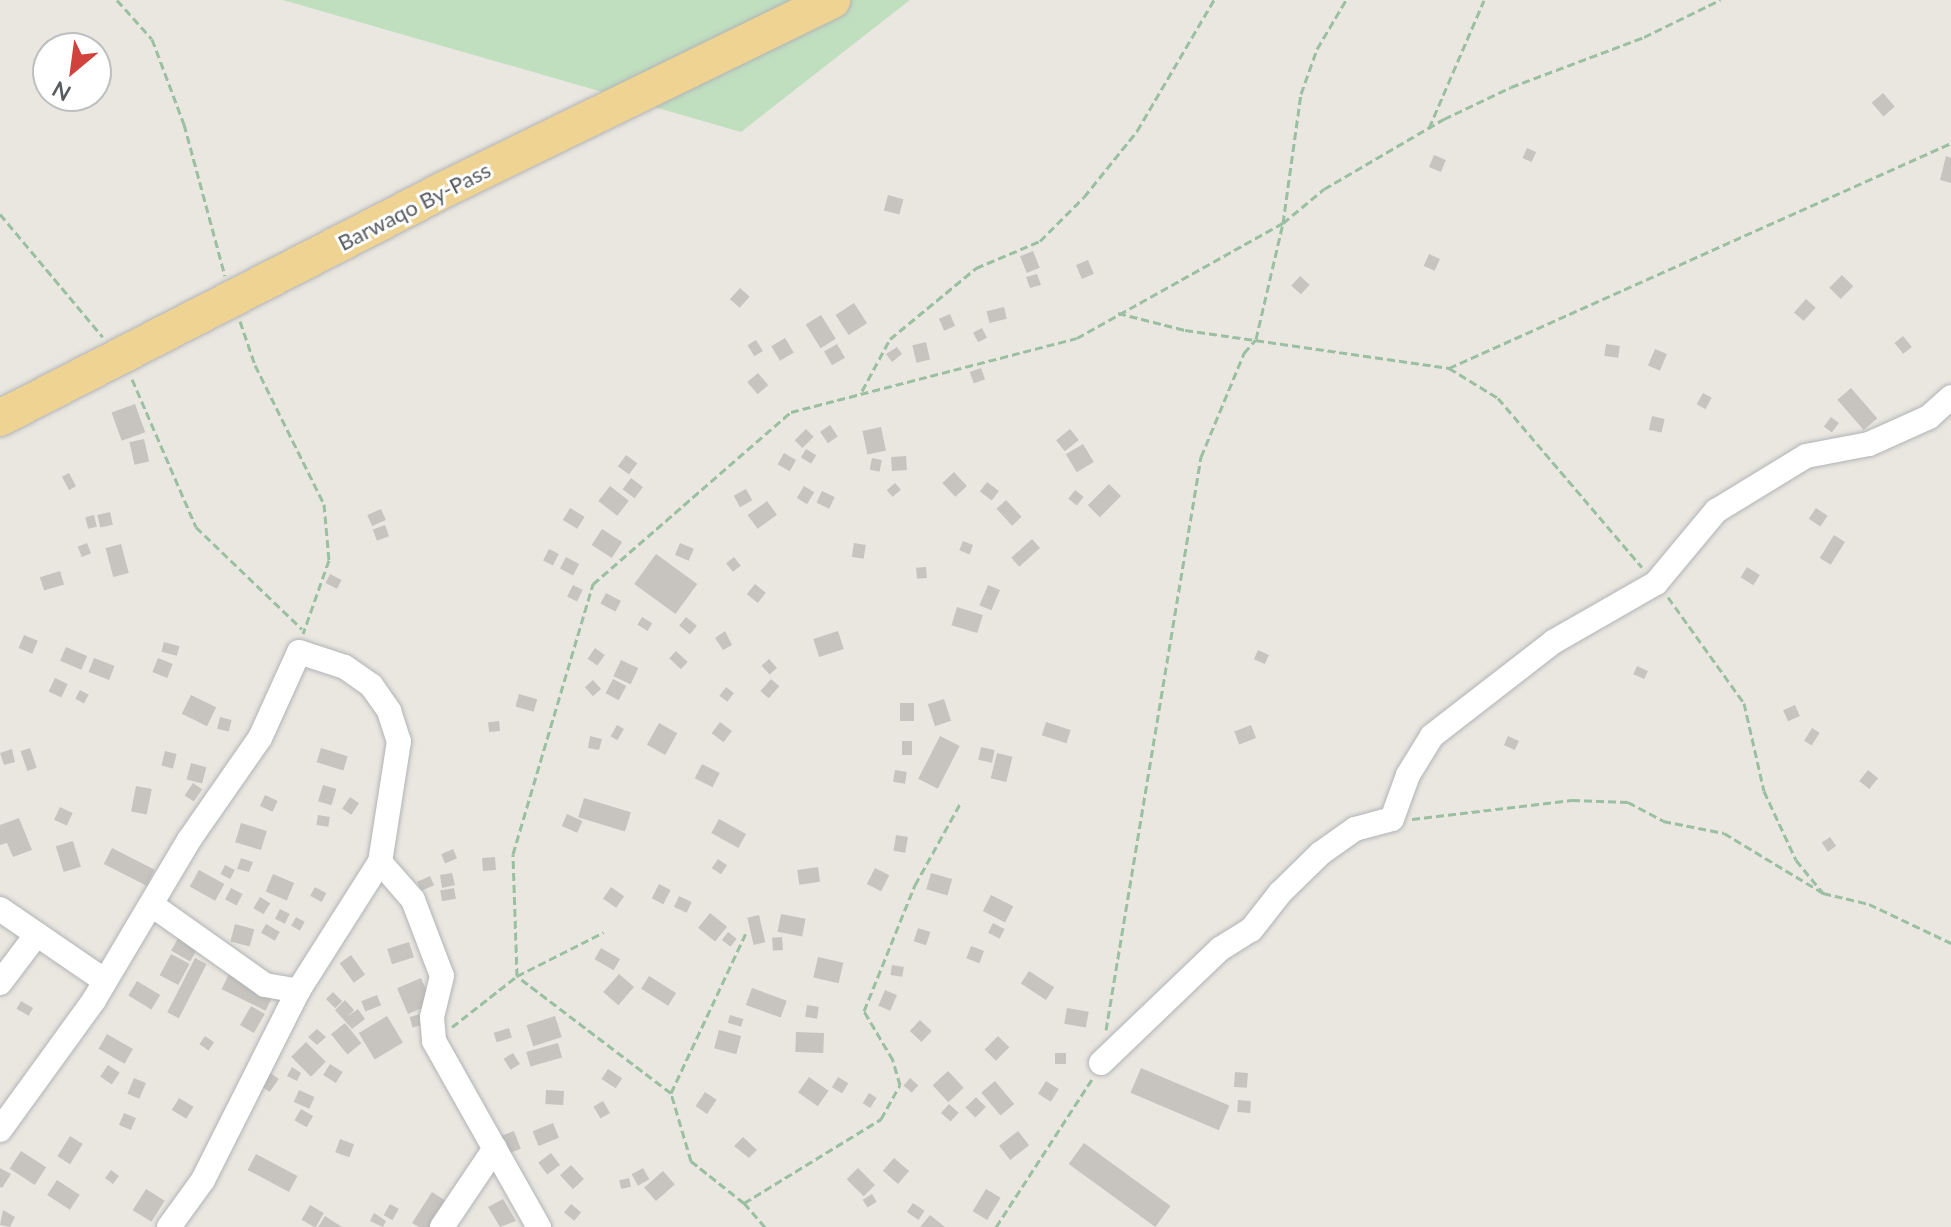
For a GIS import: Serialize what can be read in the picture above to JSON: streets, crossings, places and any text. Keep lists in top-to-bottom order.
{
  "streets": {
    "highway": ["Barwaqo By-Pass"]
  },
  "north": "bottom left"
}
